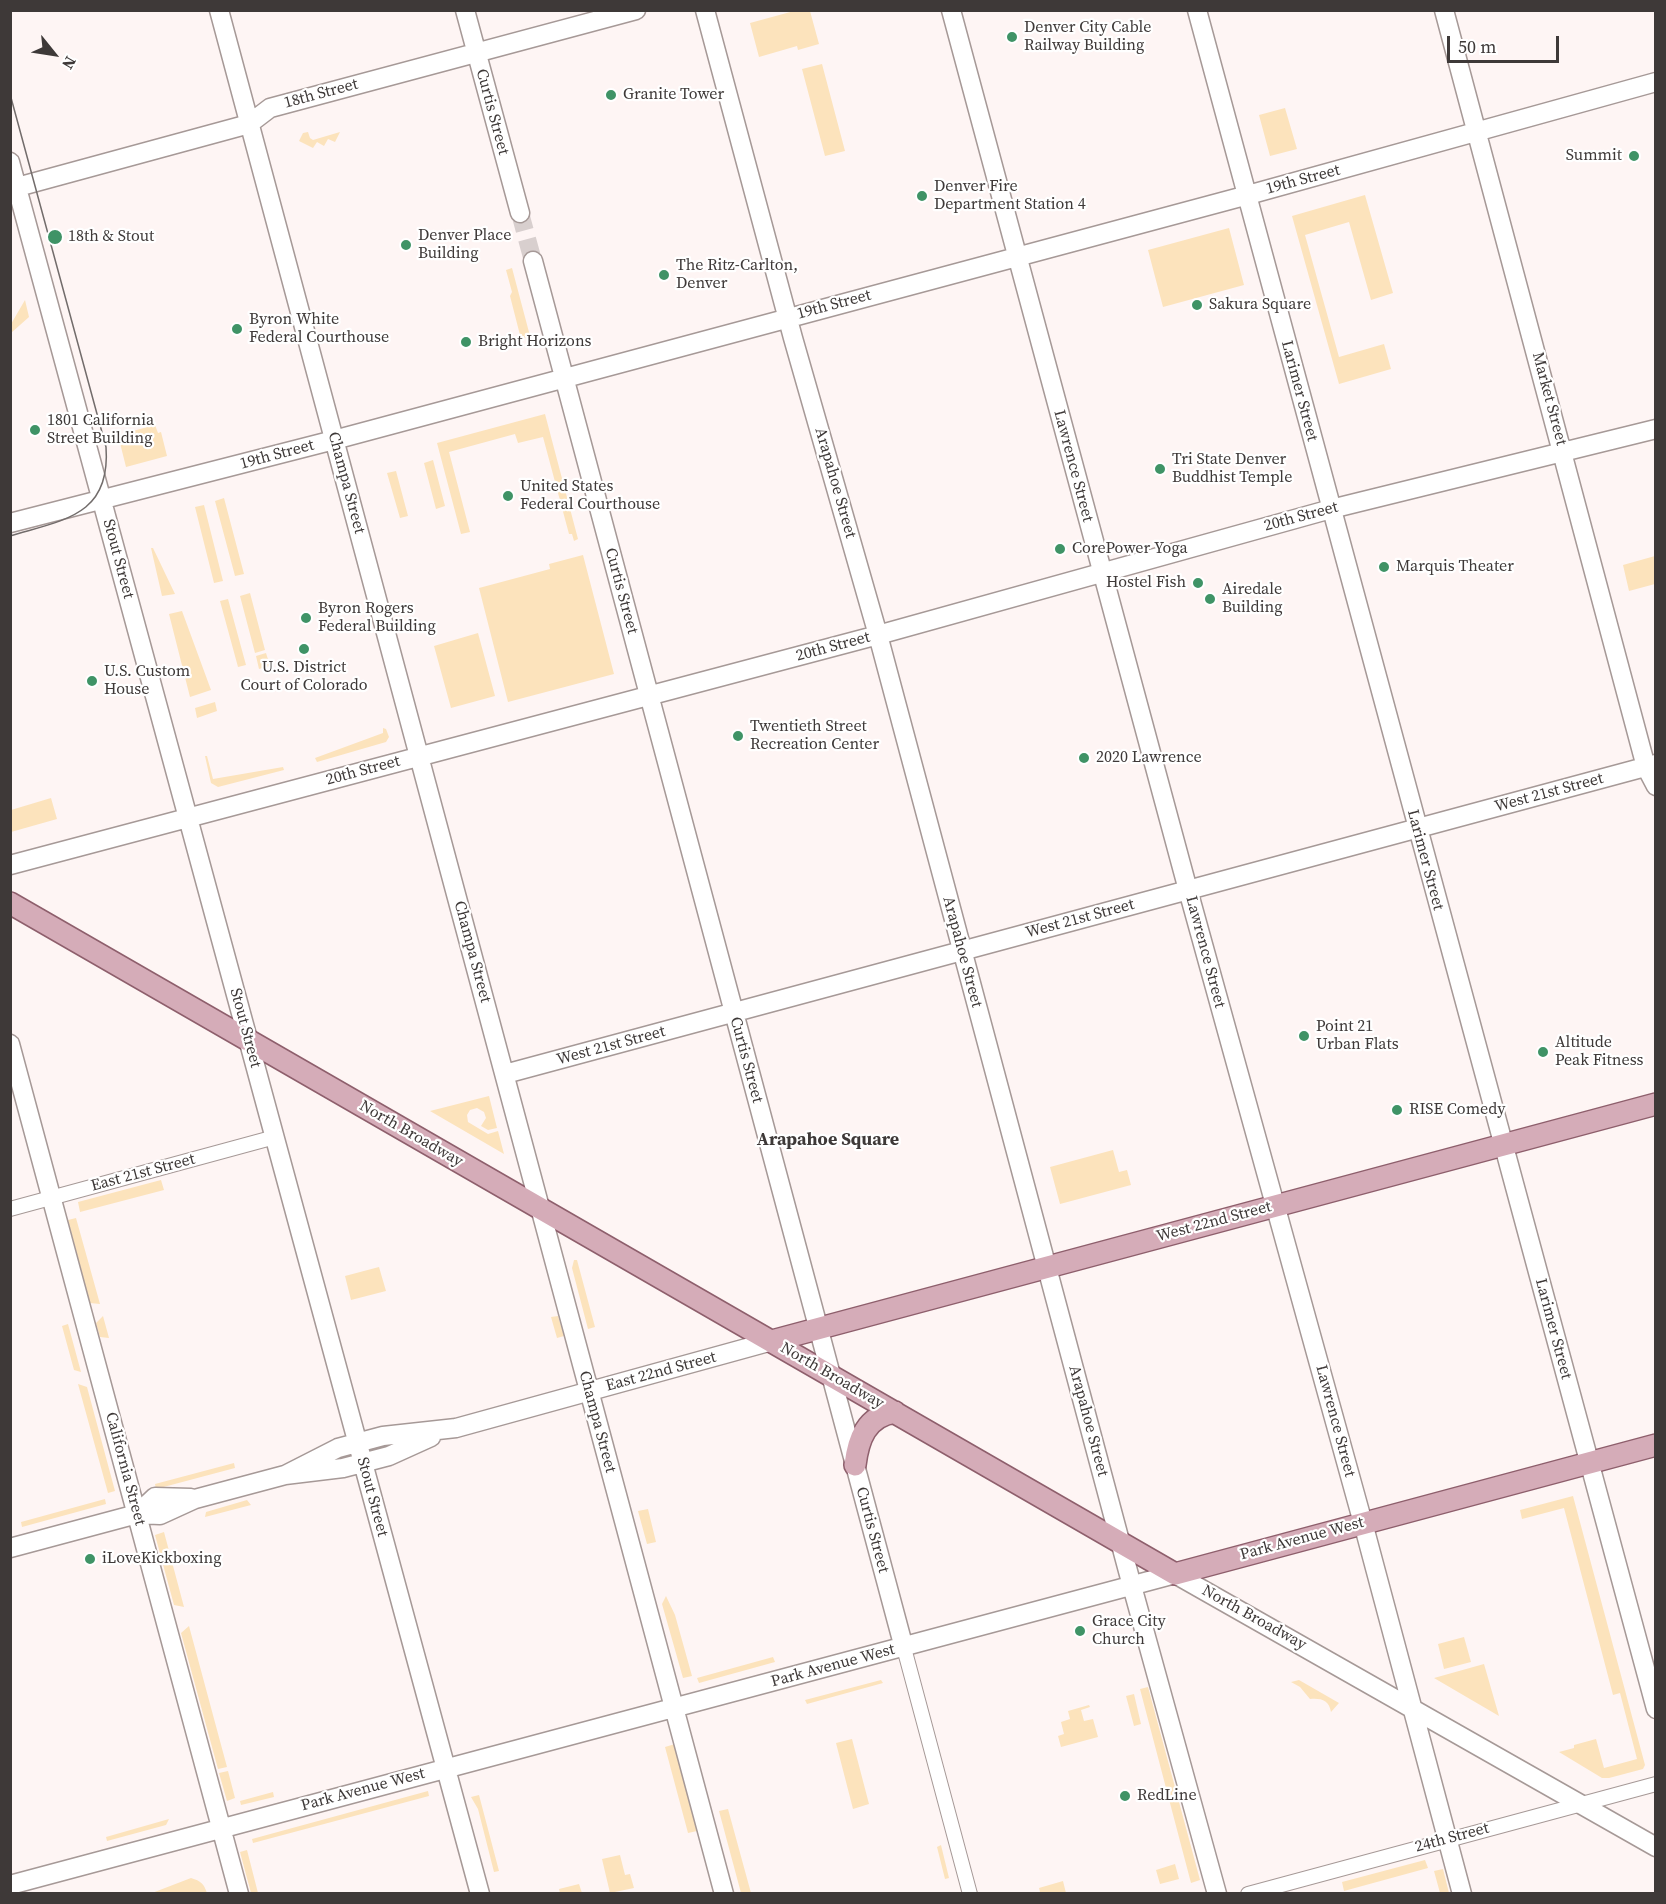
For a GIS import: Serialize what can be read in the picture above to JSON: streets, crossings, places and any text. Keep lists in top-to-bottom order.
{
  "streets": {
    "main road": ["North Broadway", "West 22nd Street", "Park Avenue West"],
    "street": [
      "18th Street",
      "Curtis Street",
      "19th Street",
      "Larimer Street",
      "Market Street",
      "Lawrence Street",
      "Champa Street",
      "Arapahoe Street",
      "20th Street",
      "Stout Street",
      "West 21st Street",
      "East 21st Street",
      "East 22nd Street",
      "California Street",
      "24th Street"
    ]
  },
  "crossings": [
    ["18th Street", "Curtis Street"],
    ["18th Street", "Champa Street"],
    ["18th Street", "Stout Street"],
    ["Curtis Street", "19th Street"],
    ["Curtis Street", "20th Street"],
    ["Curtis Street", "West 21st Street"],
    ["Curtis Street", "North Broadway"],
    ["Curtis Street", "West 22nd Street"],
    ["Curtis Street", "Park Avenue West"],
    ["19th Street", "Larimer Street"],
    ["19th Street", "Market Street"],
    ["19th Street", "Lawrence Street"],
    ["19th Street", "Champa Street"],
    ["19th Street", "Arapahoe Street"],
    ["19th Street", "Stout Street"],
    ["Larimer Street", "20th Street"],
    ["Larimer Street", "West 21st Street"],
    ["Larimer Street", "West 22nd Street"],
    ["Larimer Street", "Park Avenue West"],
    ["Market Street", "20th Street"],
    ["Market Street", "West 21st Street"],
    ["Lawrence Street", "20th Street"],
    ["Lawrence Street", "West 21st Street"],
    ["Lawrence Street", "North Broadway"],
    ["Lawrence Street", "West 22nd Street"],
    ["Lawrence Street", "Park Avenue West"],
    ["Lawrence Street", "24th Street"],
    ["Champa Street", "20th Street"],
    ["Champa Street", "West 21st Street"],
    ["Champa Street", "North Broadway"],
    ["Champa Street", "East 22nd Street"],
    ["Champa Street", "Park Avenue West"],
    ["Arapahoe Street", "20th Street"],
    ["Arapahoe Street", "West 21st Street"],
    ["Arapahoe Street", "North Broadway"],
    ["Arapahoe Street", "West 22nd Street"],
    ["Arapahoe Street", "Park Avenue West"],
    ["20th Street", "Stout Street"],
    ["Stout Street", "North Broadway"],
    ["Stout Street", "East 21st Street"],
    ["Stout Street", "East 22nd Street"],
    ["Stout Street", "Park Avenue West"],
    ["North Broadway", "West 22nd Street"],
    ["North Broadway", "East 22nd Street"],
    ["North Broadway", "Park Avenue West"],
    ["North Broadway", "24th Street"],
    ["East 21st Street", "California Street"],
    ["West 22nd Street", "East 22nd Street"],
    ["East 22nd Street", "California Street"],
    ["California Street", "Park Avenue West"]
  ],
  "districts": ["Arapahoe Square"],
  "places": [
    "Denver City Cable Railway Building",
    "Granite Tower",
    "Summit",
    "Denver Fire Department Station 4",
    "18th & Stout",
    "Denver Place Building",
    "The Ritz-Carlton, Denver",
    "Sakura Square",
    "Byron White Federal Courthouse",
    "Bright Horizons",
    "1801 California Street Building",
    "Tri State Denver Buddhist Temple",
    "United States Federal Courthouse",
    "CorePower Yoga",
    "Marquis Theater",
    "Hostel Fish",
    "Airedale Building",
    "Byron Rogers Federal Building",
    "U.S. District Court of Colorado",
    "U.S. Custom House",
    "Twentieth Street Recreation Center",
    "2020 Lawrence",
    "Point 21 Urban Flats",
    "Altitude Peak Fitness",
    "RISE Comedy",
    "iLoveKickboxing",
    "Grace City Church",
    "RedLine"
  ],
  "scale_bar": "50 m",
  "north": "bottom right"
}
